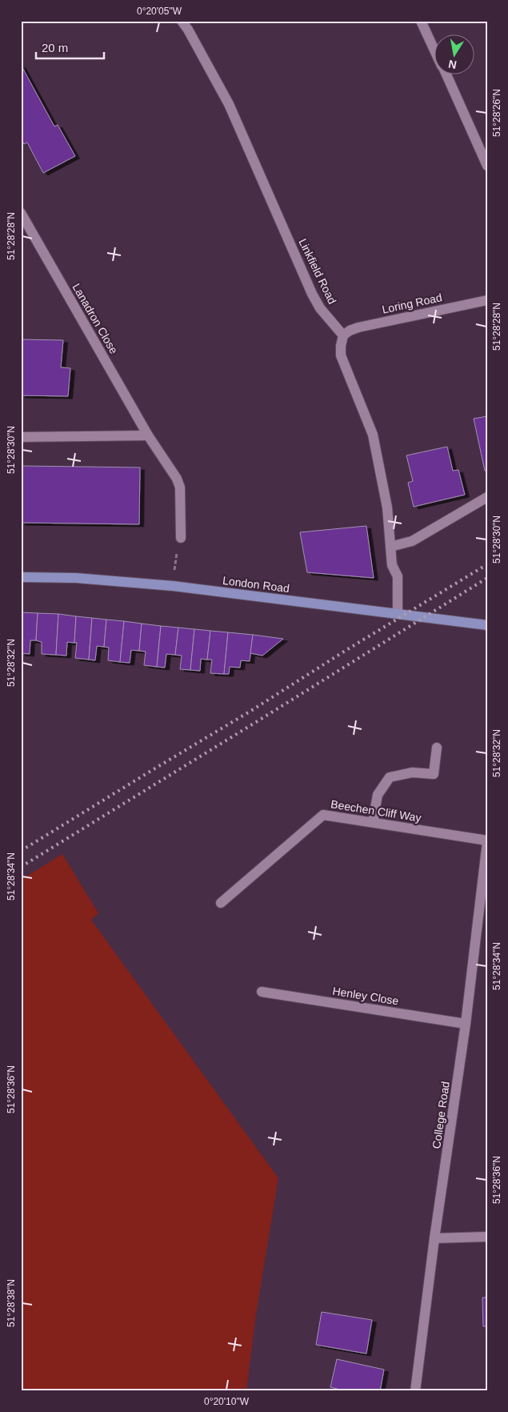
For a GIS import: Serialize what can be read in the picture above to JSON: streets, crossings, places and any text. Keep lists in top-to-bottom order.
{
  "streets": {
    "main road": ["London Road"],
    "street": [
      "Linkfield Road",
      "Loring Road",
      "Lanadron Close",
      "Beechen Cliff Way",
      "Henley Close",
      "College Road"
    ]
  },
  "crossings": [
    ["Linkfield Road", "Loring Road"],
    ["Beechen Cliff Way", "College Road"],
    ["Henley Close", "College Road"]
  ],
  "scale_bar": "20 m",
  "north": "bottom",
  "coordinates": [
    "0°20'05\"W",
    "51°28'26\"N",
    "51°28'28\"N",
    "51°28'30\"N",
    "51°28'32\"N",
    "51°28'34\"N",
    "51°28'36\"N",
    "51°28'38\"N",
    "0°20'10\"W"
  ]
}
